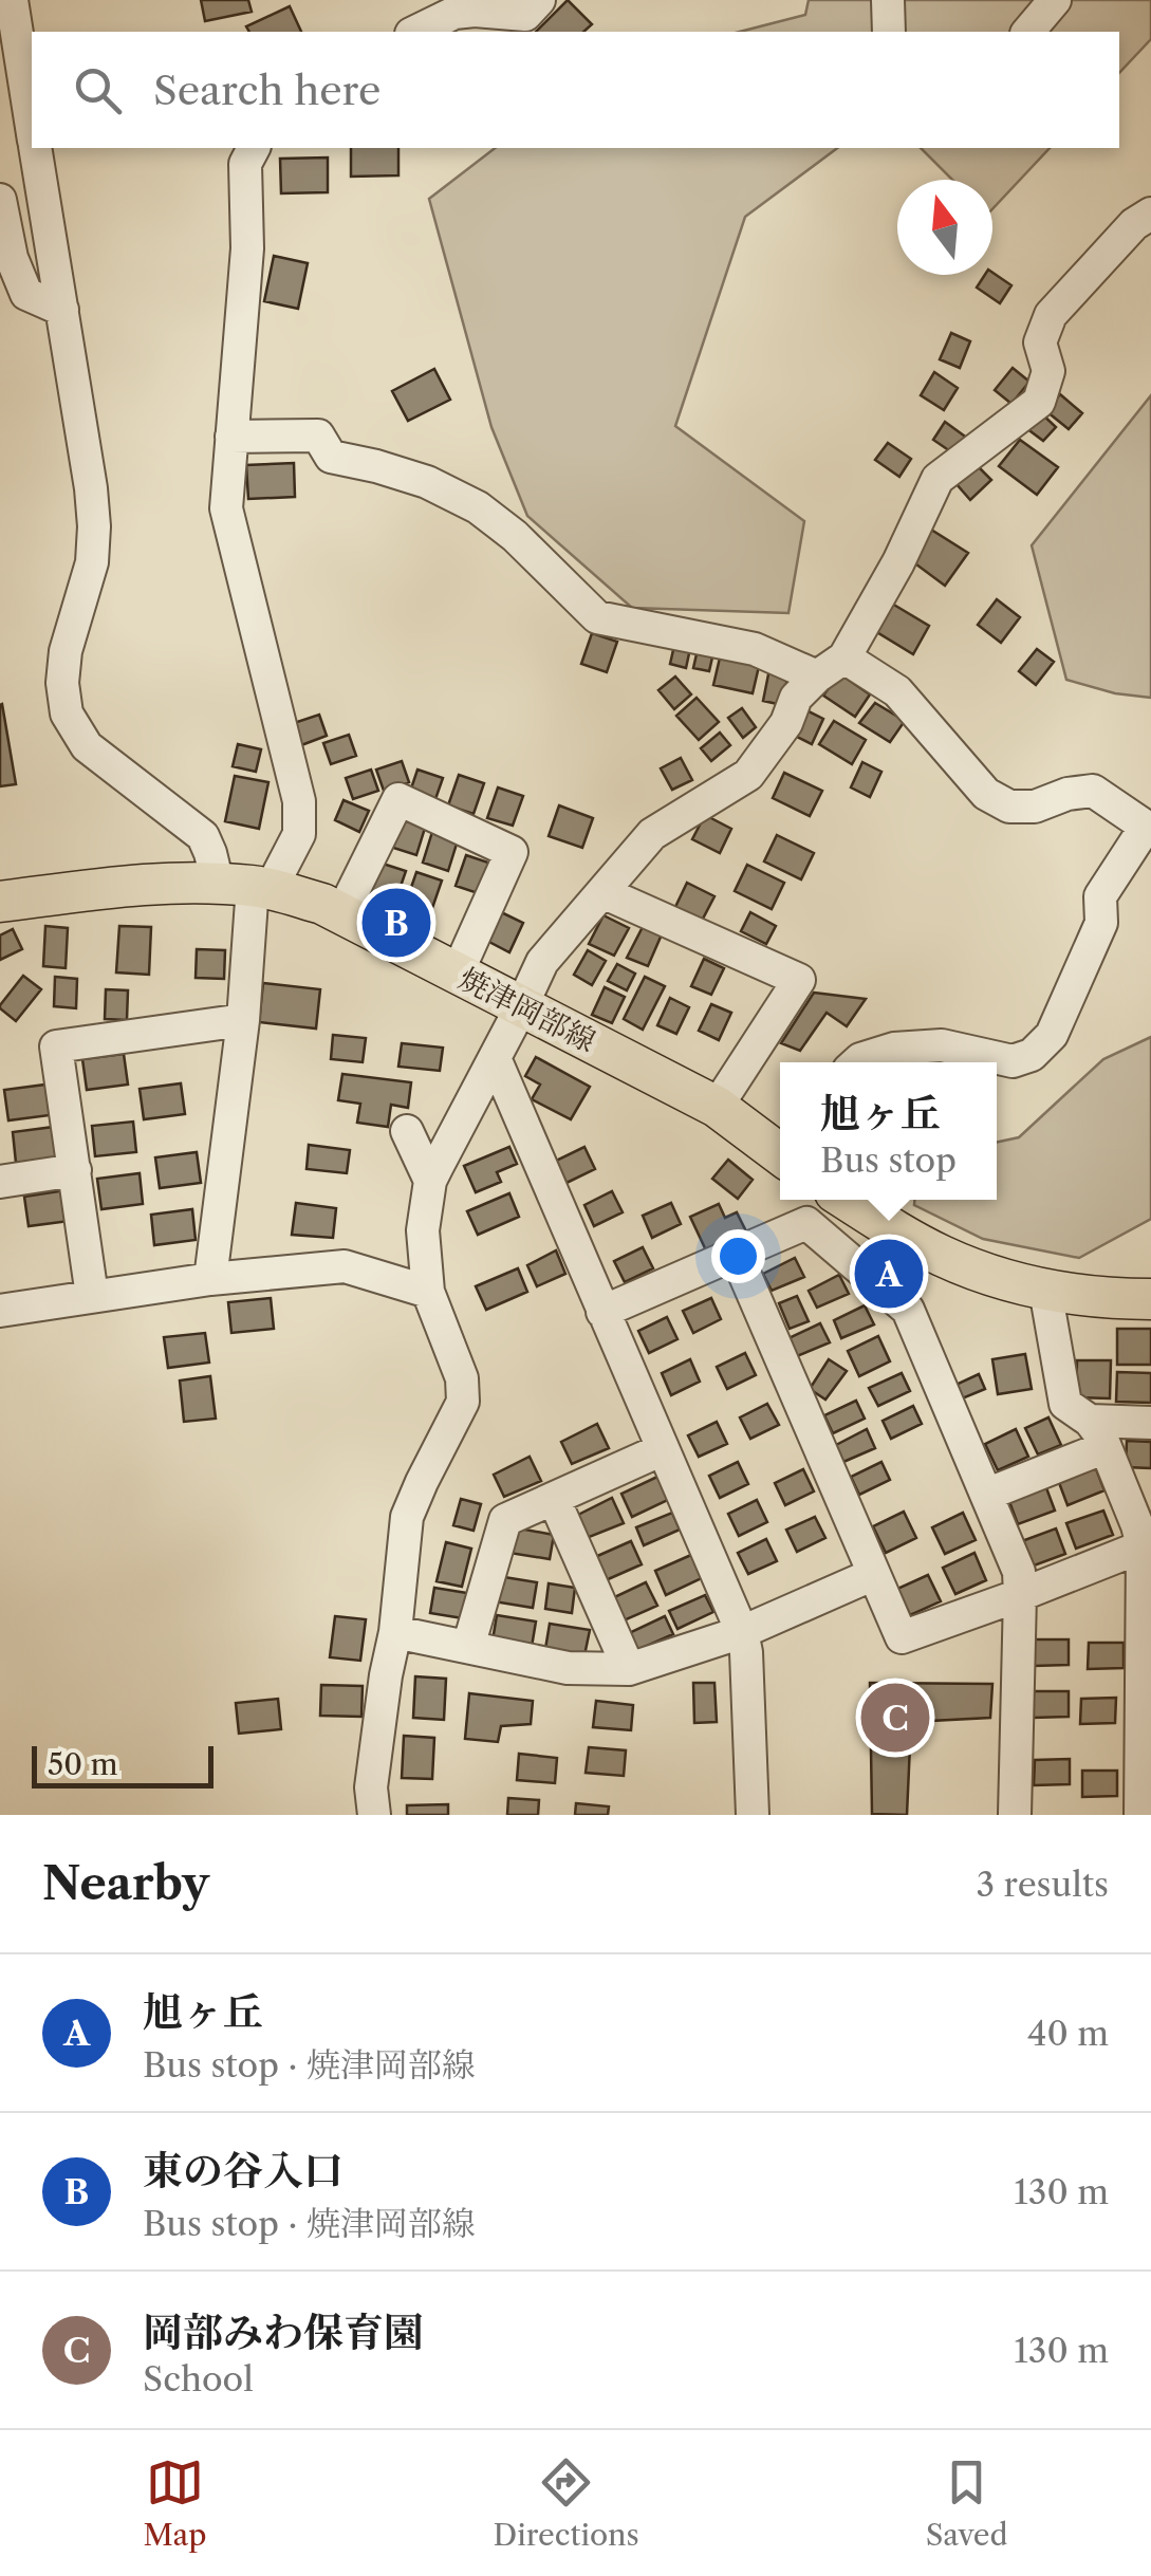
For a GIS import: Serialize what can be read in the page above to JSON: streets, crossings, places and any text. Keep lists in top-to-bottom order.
{
  "streets": {
    "main road": ["焼津岡部線"]
  },
  "scale_bar": "50 m",
  "north": "top",
  "page": {
    "search": "Search here",
    "pins": ["B", "A", "C"],
    "popup": ["旭ヶ丘", "Bus stop"],
    "scale": "50 m",
    "heading": ["Nearby", "3 results"],
    "list": [
      {
        "mark": "A",
        "name": "旭ヶ丘",
        "note": "Bus stop · 焼津岡部線",
        "value": "40 m"
      },
      {
        "mark": "B",
        "name": "東の谷入口",
        "note": "Bus stop · 焼津岡部線",
        "value": "130 m"
      },
      {
        "mark": "C",
        "name": "岡部みわ保育園",
        "note": "School",
        "value": "130 m"
      }
    ],
    "nav": ["Map", "Directions", "Saved"]
  }
}
